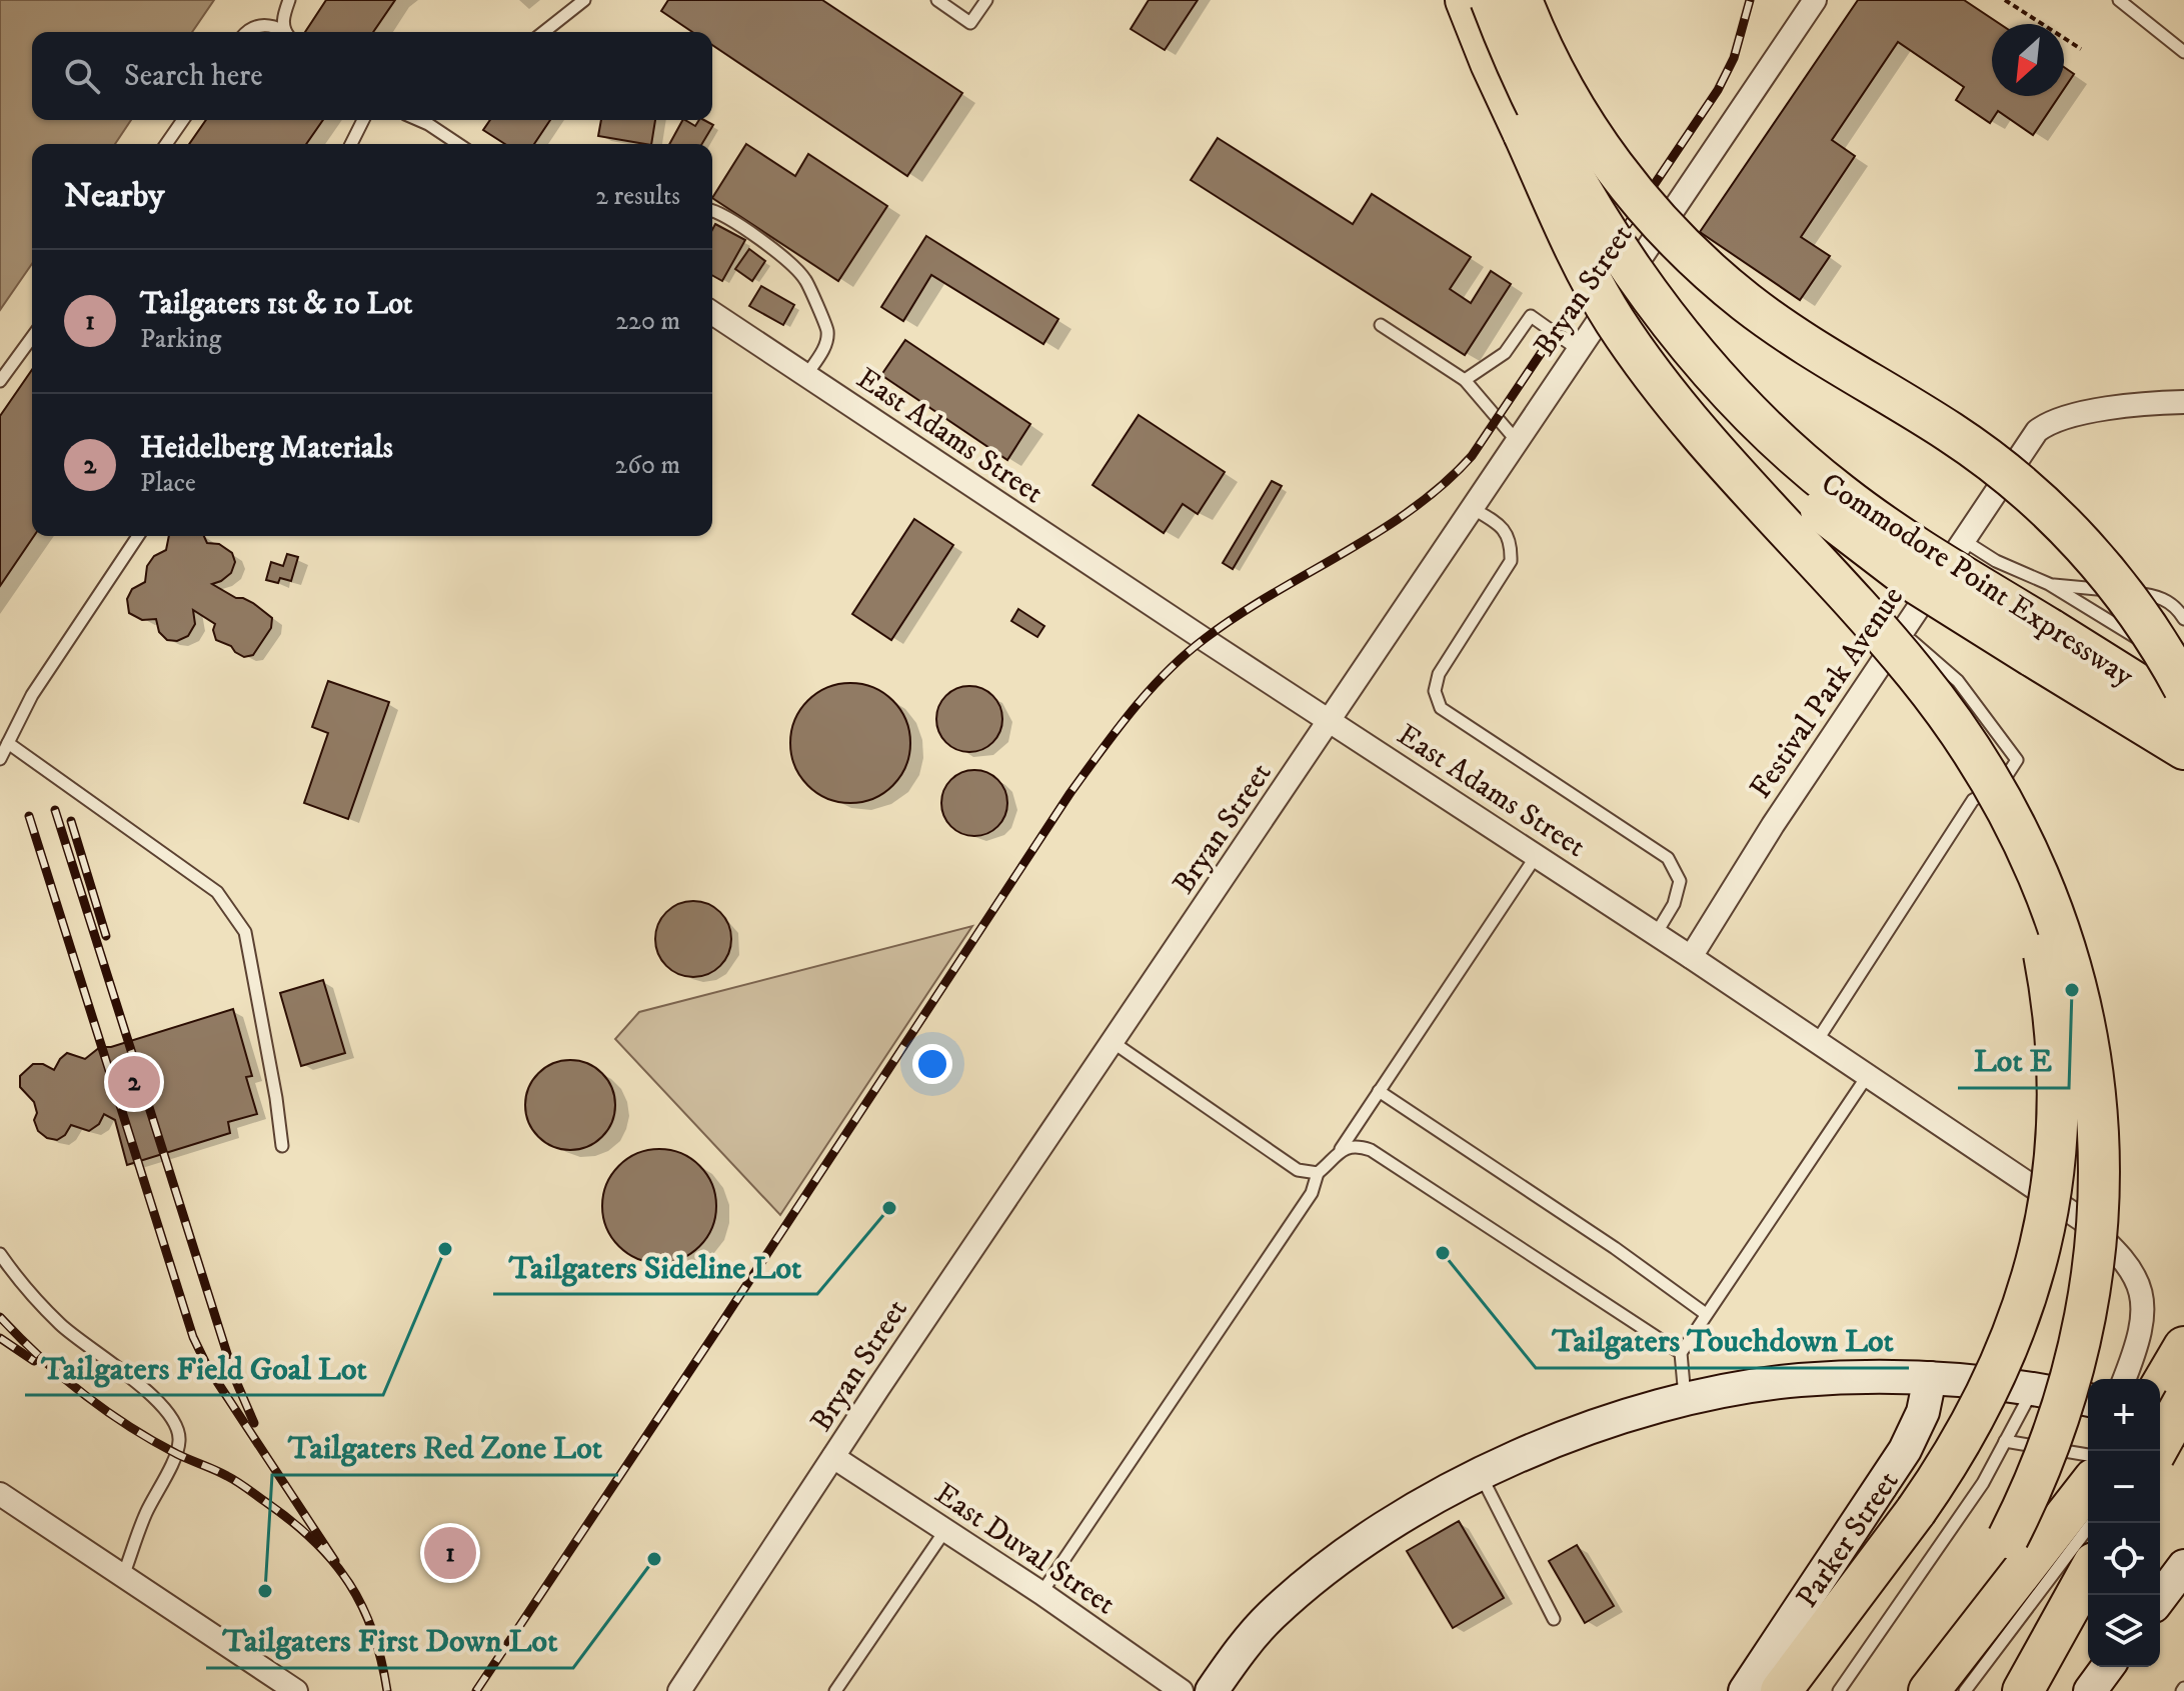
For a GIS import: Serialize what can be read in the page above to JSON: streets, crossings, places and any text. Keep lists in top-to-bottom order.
{
  "streets": {
    "highway": ["Commodore Point Expressway"],
    "street": [
      "Bryan Street",
      "East Adams Street",
      "Festival Park Avenue",
      "Parker Street",
      "East Duval Street"
    ]
  },
  "crossings": [
    ["Bryan Street", "East Adams Street"],
    ["Bryan Street", "East Duval Street"],
    ["East Adams Street", "Festival Park Avenue"]
  ],
  "places": [
    "Lot E",
    "Tailgaters Sideline Lot",
    "Tailgaters Field Goal Lot",
    "Tailgaters Touchdown Lot",
    "Tailgaters First Down Lot",
    "Tailgaters Red Zone Lot"
  ],
  "north": "bottom left",
  "page": {
    "search": "Search here",
    "heading": ["Nearby", "2 results"],
    "list": [
      {
        "mark": "1",
        "name": "Tailgaters 1st & 10 Lot",
        "note": "Parking",
        "value": "220 m"
      },
      {
        "mark": "2",
        "name": "Heidelberg Materials",
        "note": "Place",
        "value": "260 m"
      }
    ],
    "pins": ["2", "1"],
    "map_buttons": ["+", "−"]
  }
}
